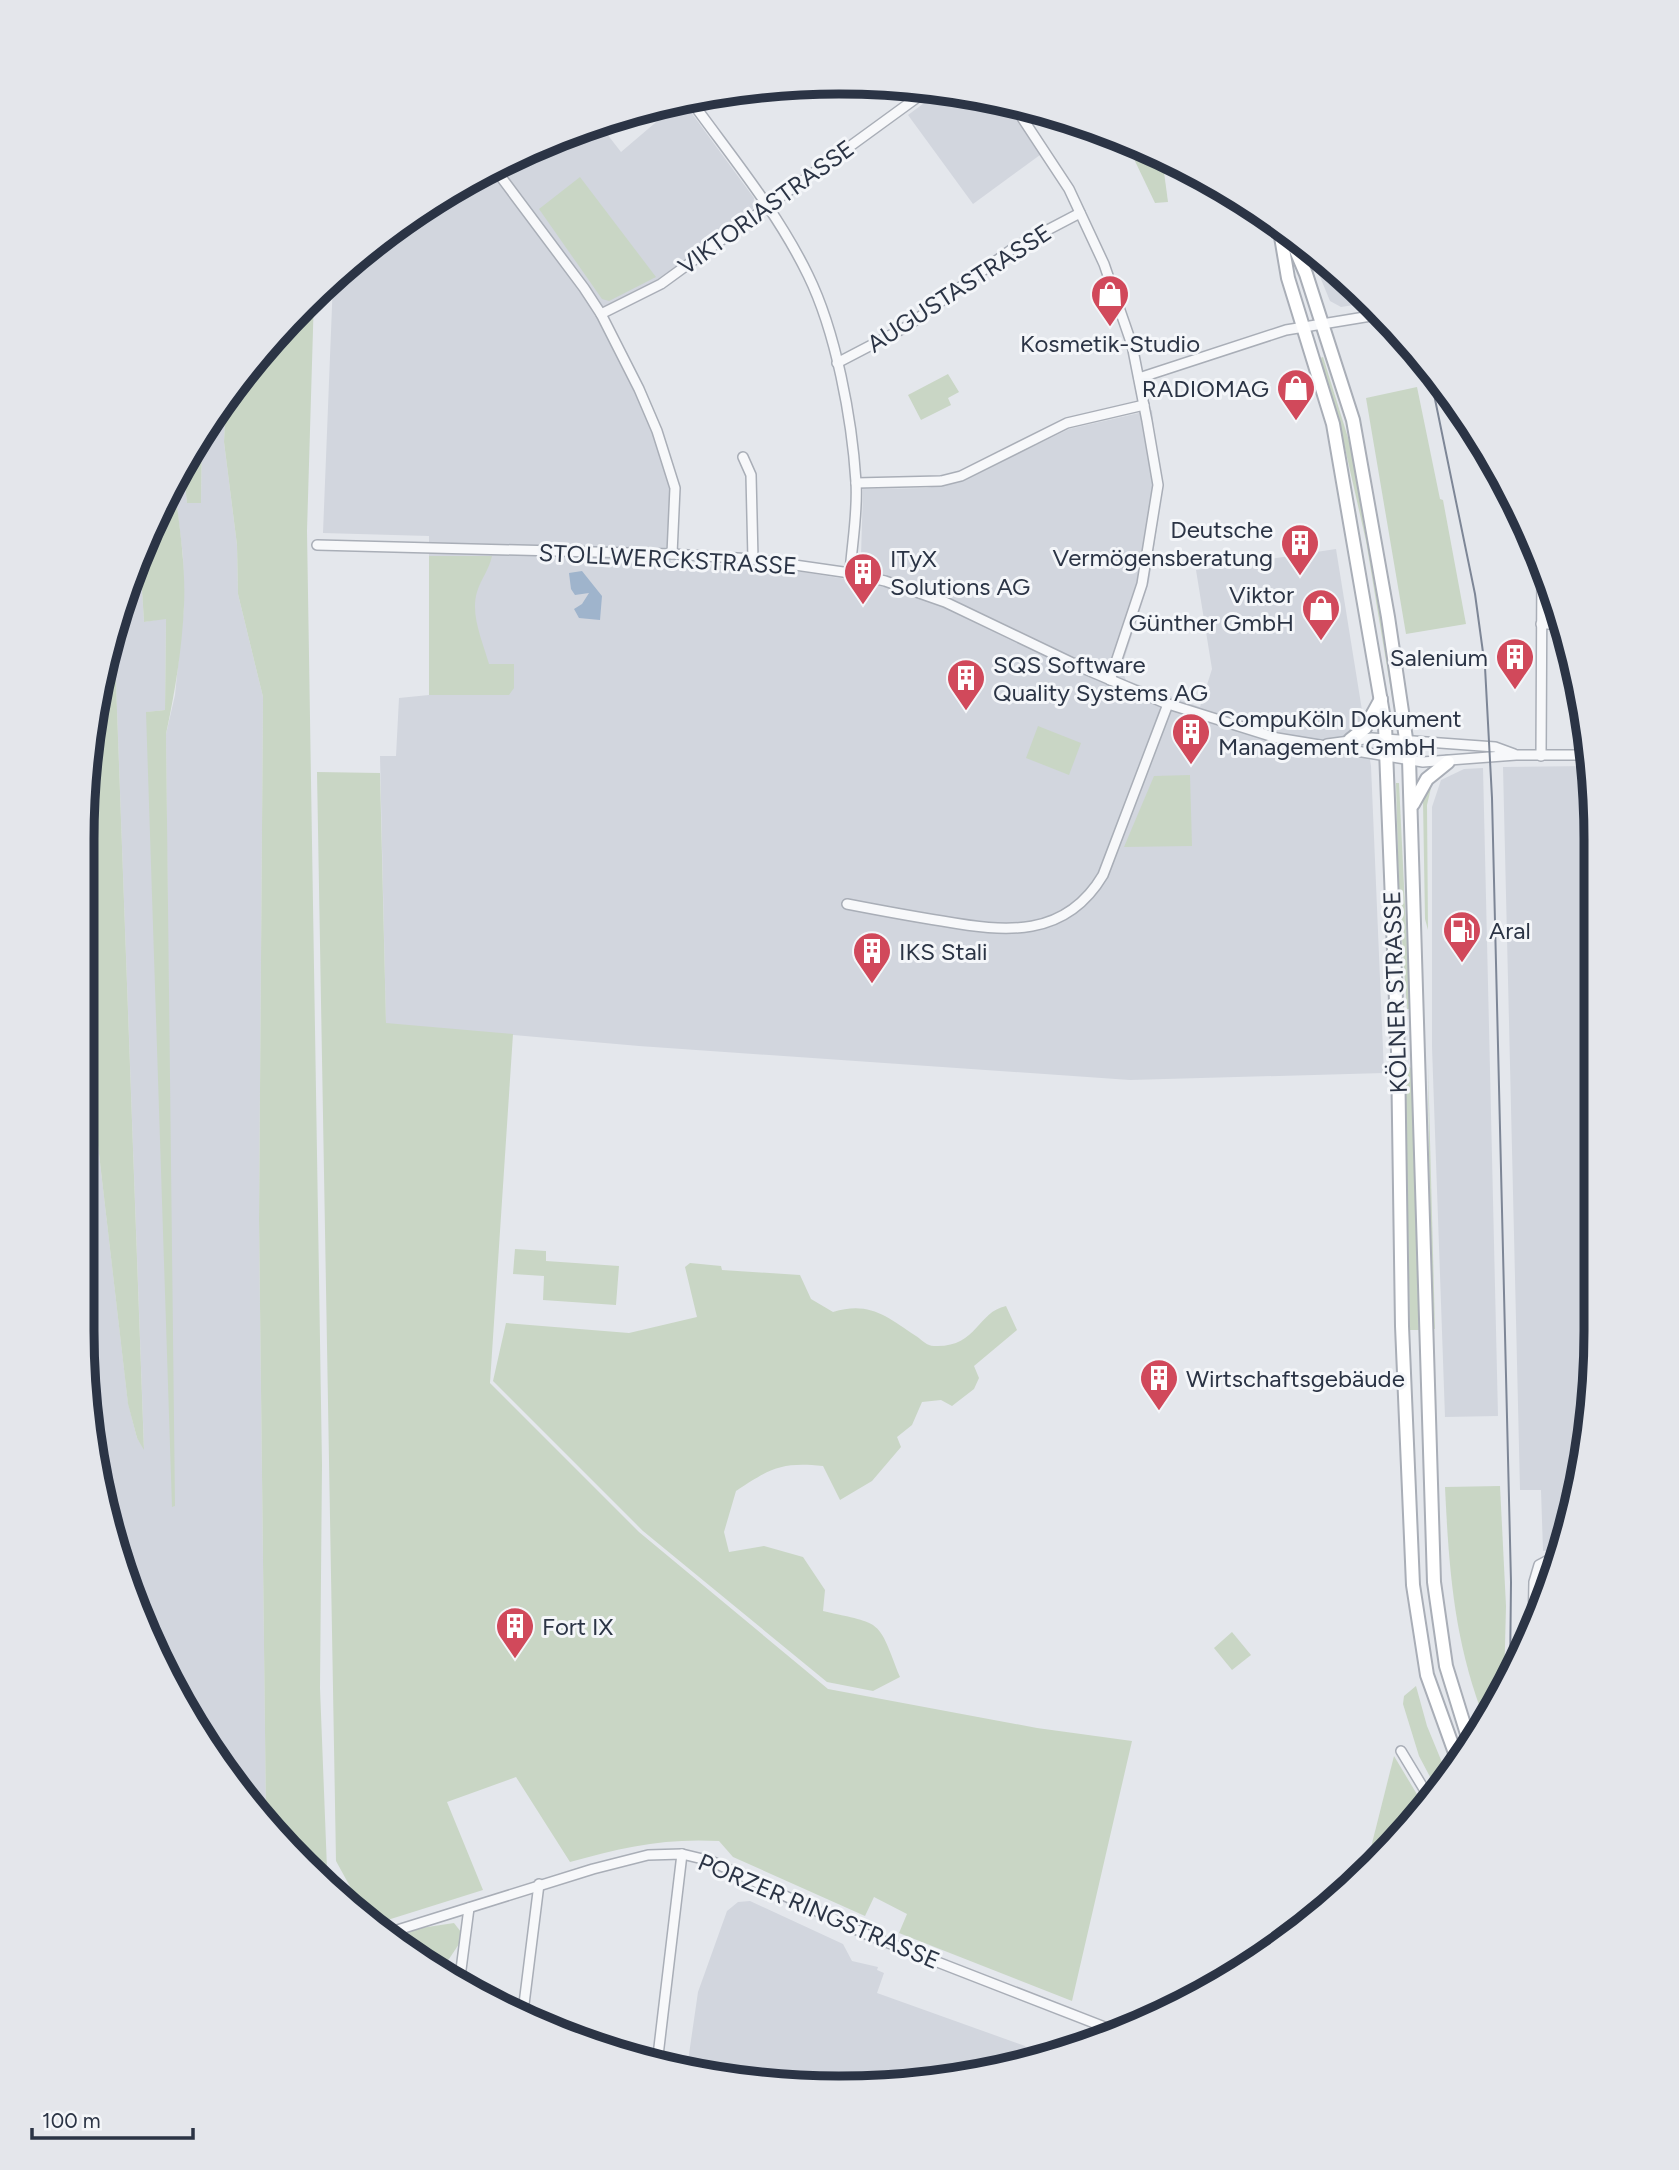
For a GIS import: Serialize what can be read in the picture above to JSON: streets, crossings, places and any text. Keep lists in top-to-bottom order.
{
  "streets": {
    "main road": ["KÖLNER STRASSE"],
    "street": [
      "VIKTORIASTRASSE",
      "AUGUSTASTRASSE",
      "STOLLWERCKSTRASSE",
      "PORZER RINGSTRASSE"
    ]
  },
  "crossings": [
    ["STOLLWERCKSTRASSE", "KÖLNER STRASSE"]
  ],
  "places": {
    "shop": ["Kosmetik-Studio", "RADIOMAG", "Viktor Günther GmbH"],
    "building": [
      "Deutsche Vermögensberatung",
      "ITyX Solutions AG",
      "Salenium",
      "SQS Software Quality Systems AG",
      "CompuKöln Dokument Management GmbH",
      "IKS Stali",
      "Wirtschaftsgebäude",
      "Fort IX"
    ],
    "fuel station": ["Aral"]
  },
  "scale_bar": "100 m"
}
